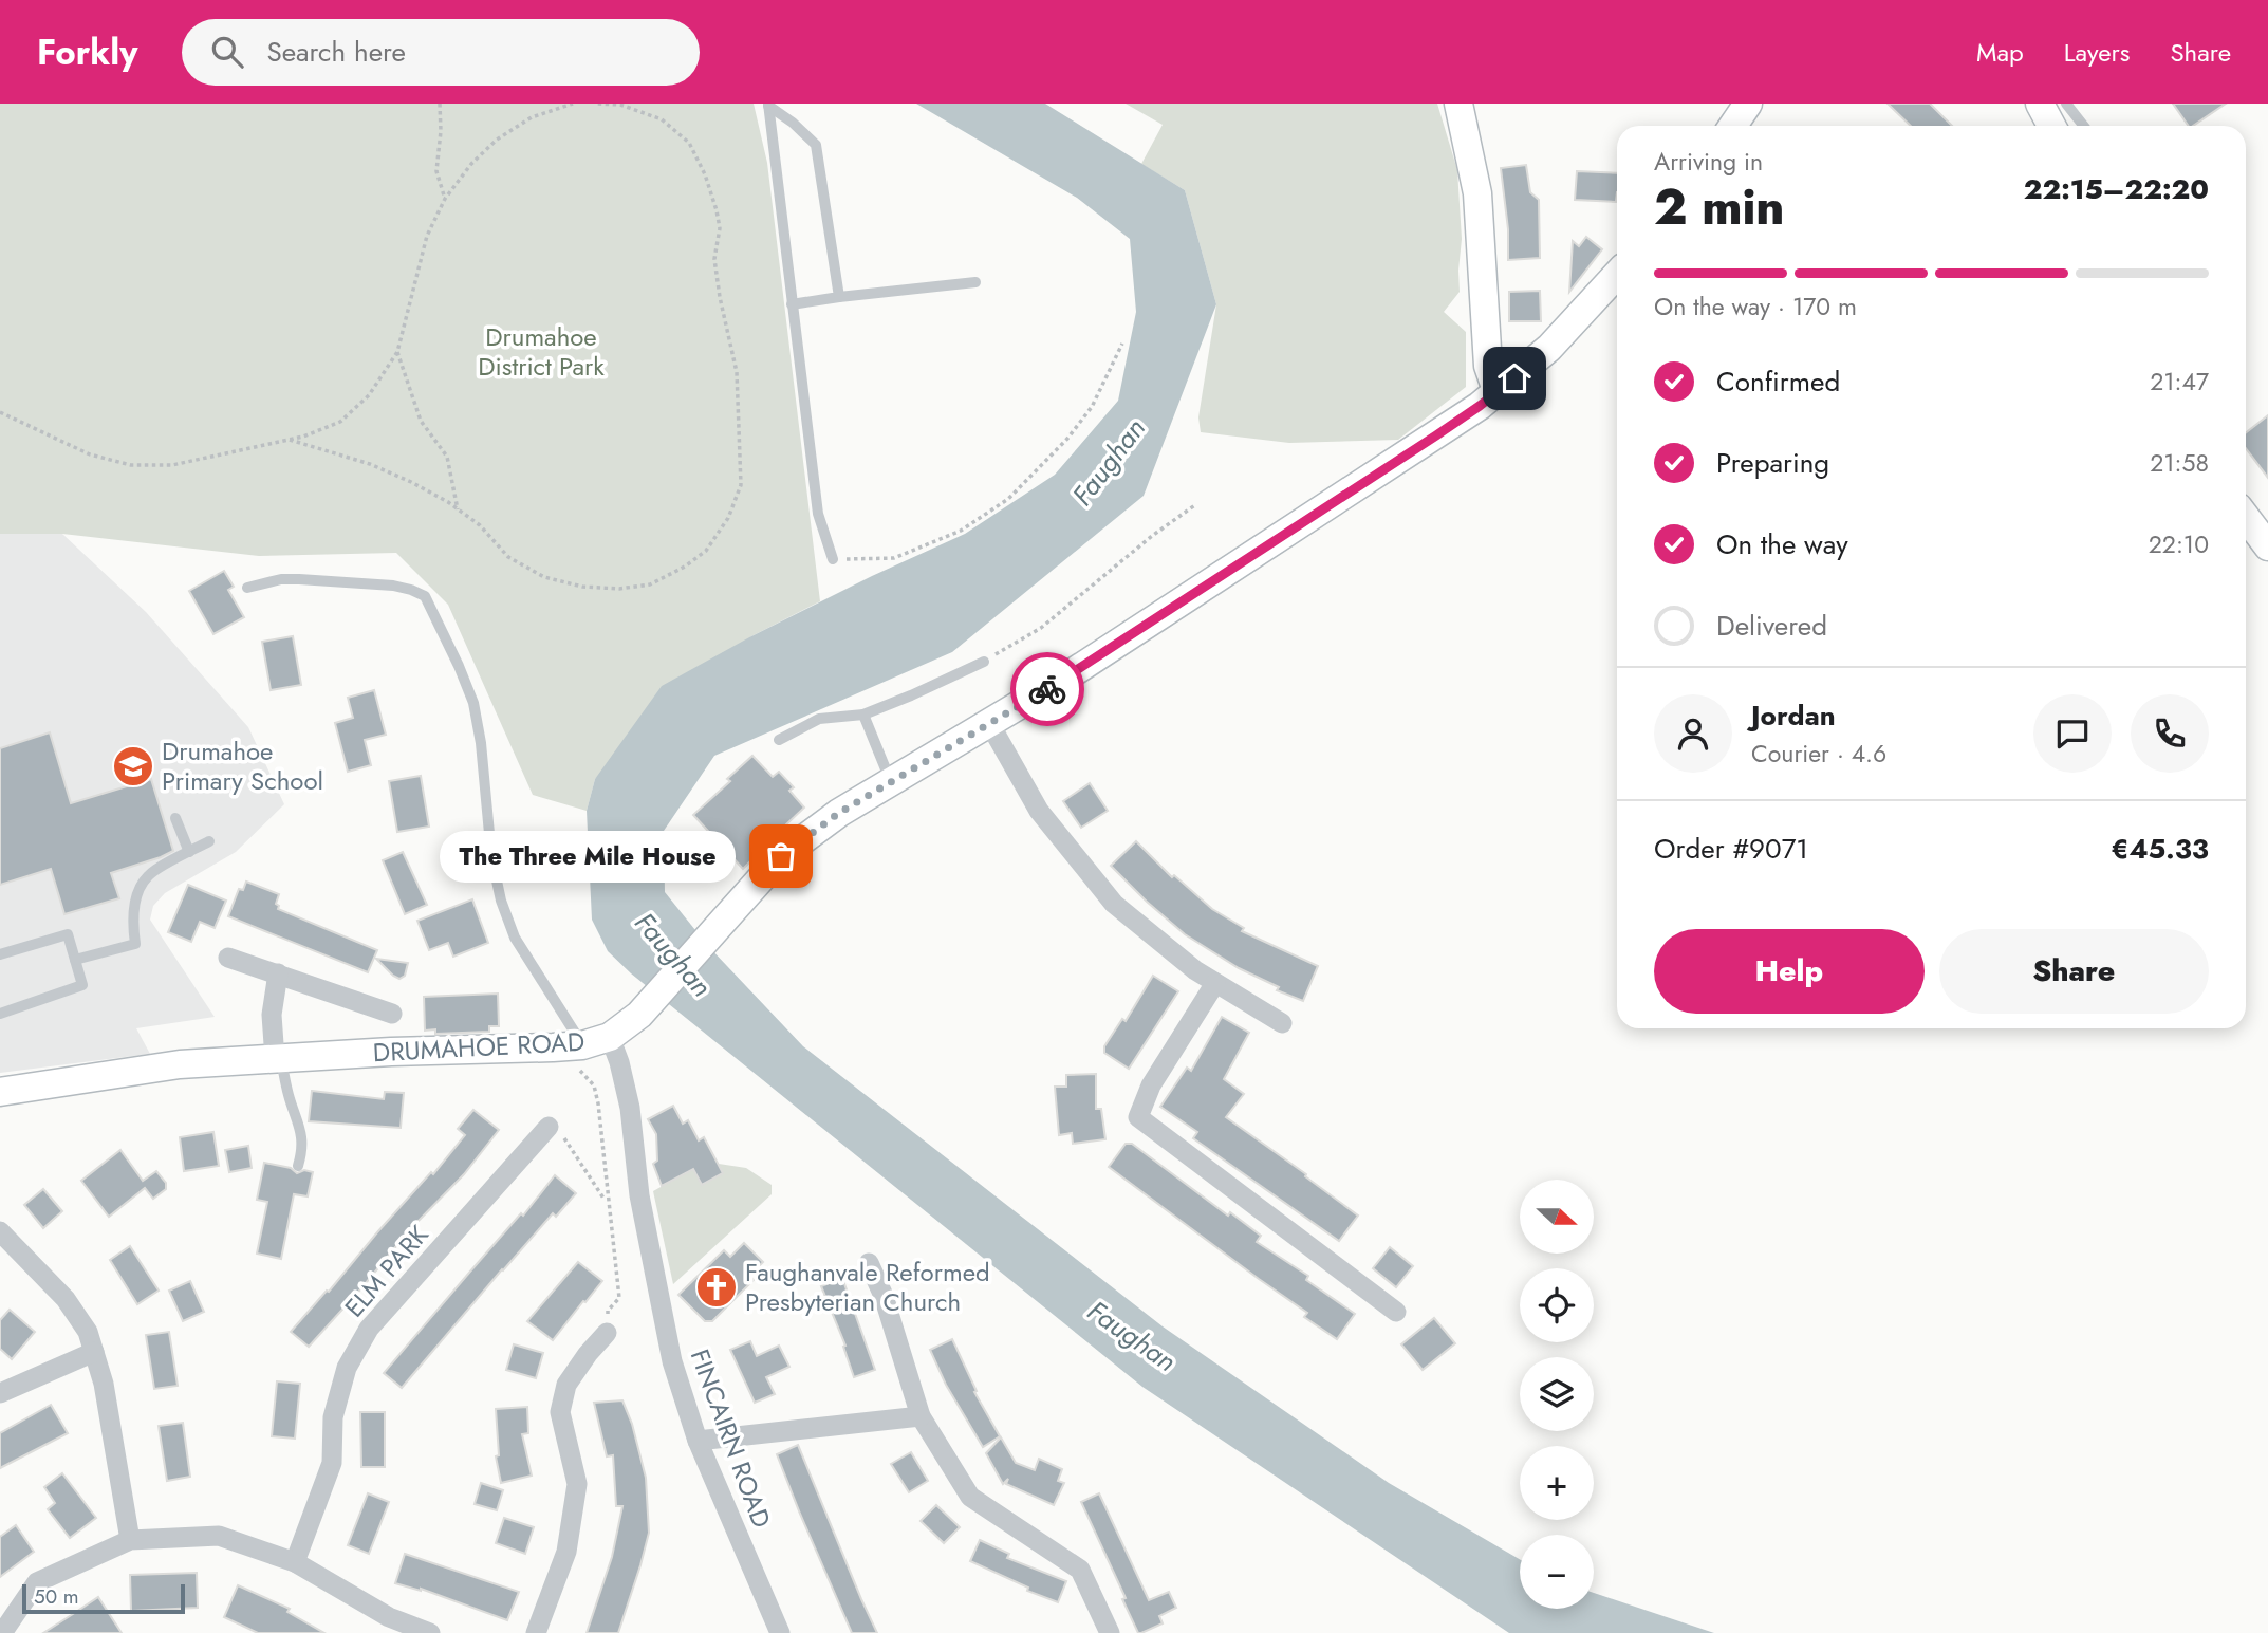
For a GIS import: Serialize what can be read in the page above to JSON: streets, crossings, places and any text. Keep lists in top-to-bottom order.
{
  "streets": {
    "street": ["DRUMAHOE ROAD", "ELM PARK", "FINCAIRN ROAD"]
  },
  "crossings": [
    ["DRUMAHOE ROAD", "FINCAIRN ROAD"]
  ],
  "water": ["Faughan"],
  "parks": ["Drumahoe District Park"],
  "places": {
    "school or university": ["Drumahoe Primary School"],
    "other": ["The Three Mile House"],
    "church": ["Faughanvale Reformed Presbyterian Church"]
  },
  "scale_bar": "50 m",
  "north": "right",
  "page": {
    "header": "Forkly",
    "search": "Search here",
    "nav": ["Map", "Layers", "Share"],
    "heading": ["2 min", "Arriving in", "22:15–22:20"],
    "panel": [
      "Jordan",
      "Courier · 4.6",
      "Order #9071",
      "€45.33"
    ],
    "bar": "On the way · 170 m",
    "list": [
      ["Confirmed", "21:47"],
      ["Preparing", "21:58"],
      ["On the way", "22:10"],
      "Delivered"
    ],
    "bubble": "The Three Mile House",
    "buttons": ["Help", "Share"],
    "map_buttons": ["+", "−"],
    "scale": "50 m"
  }
}
